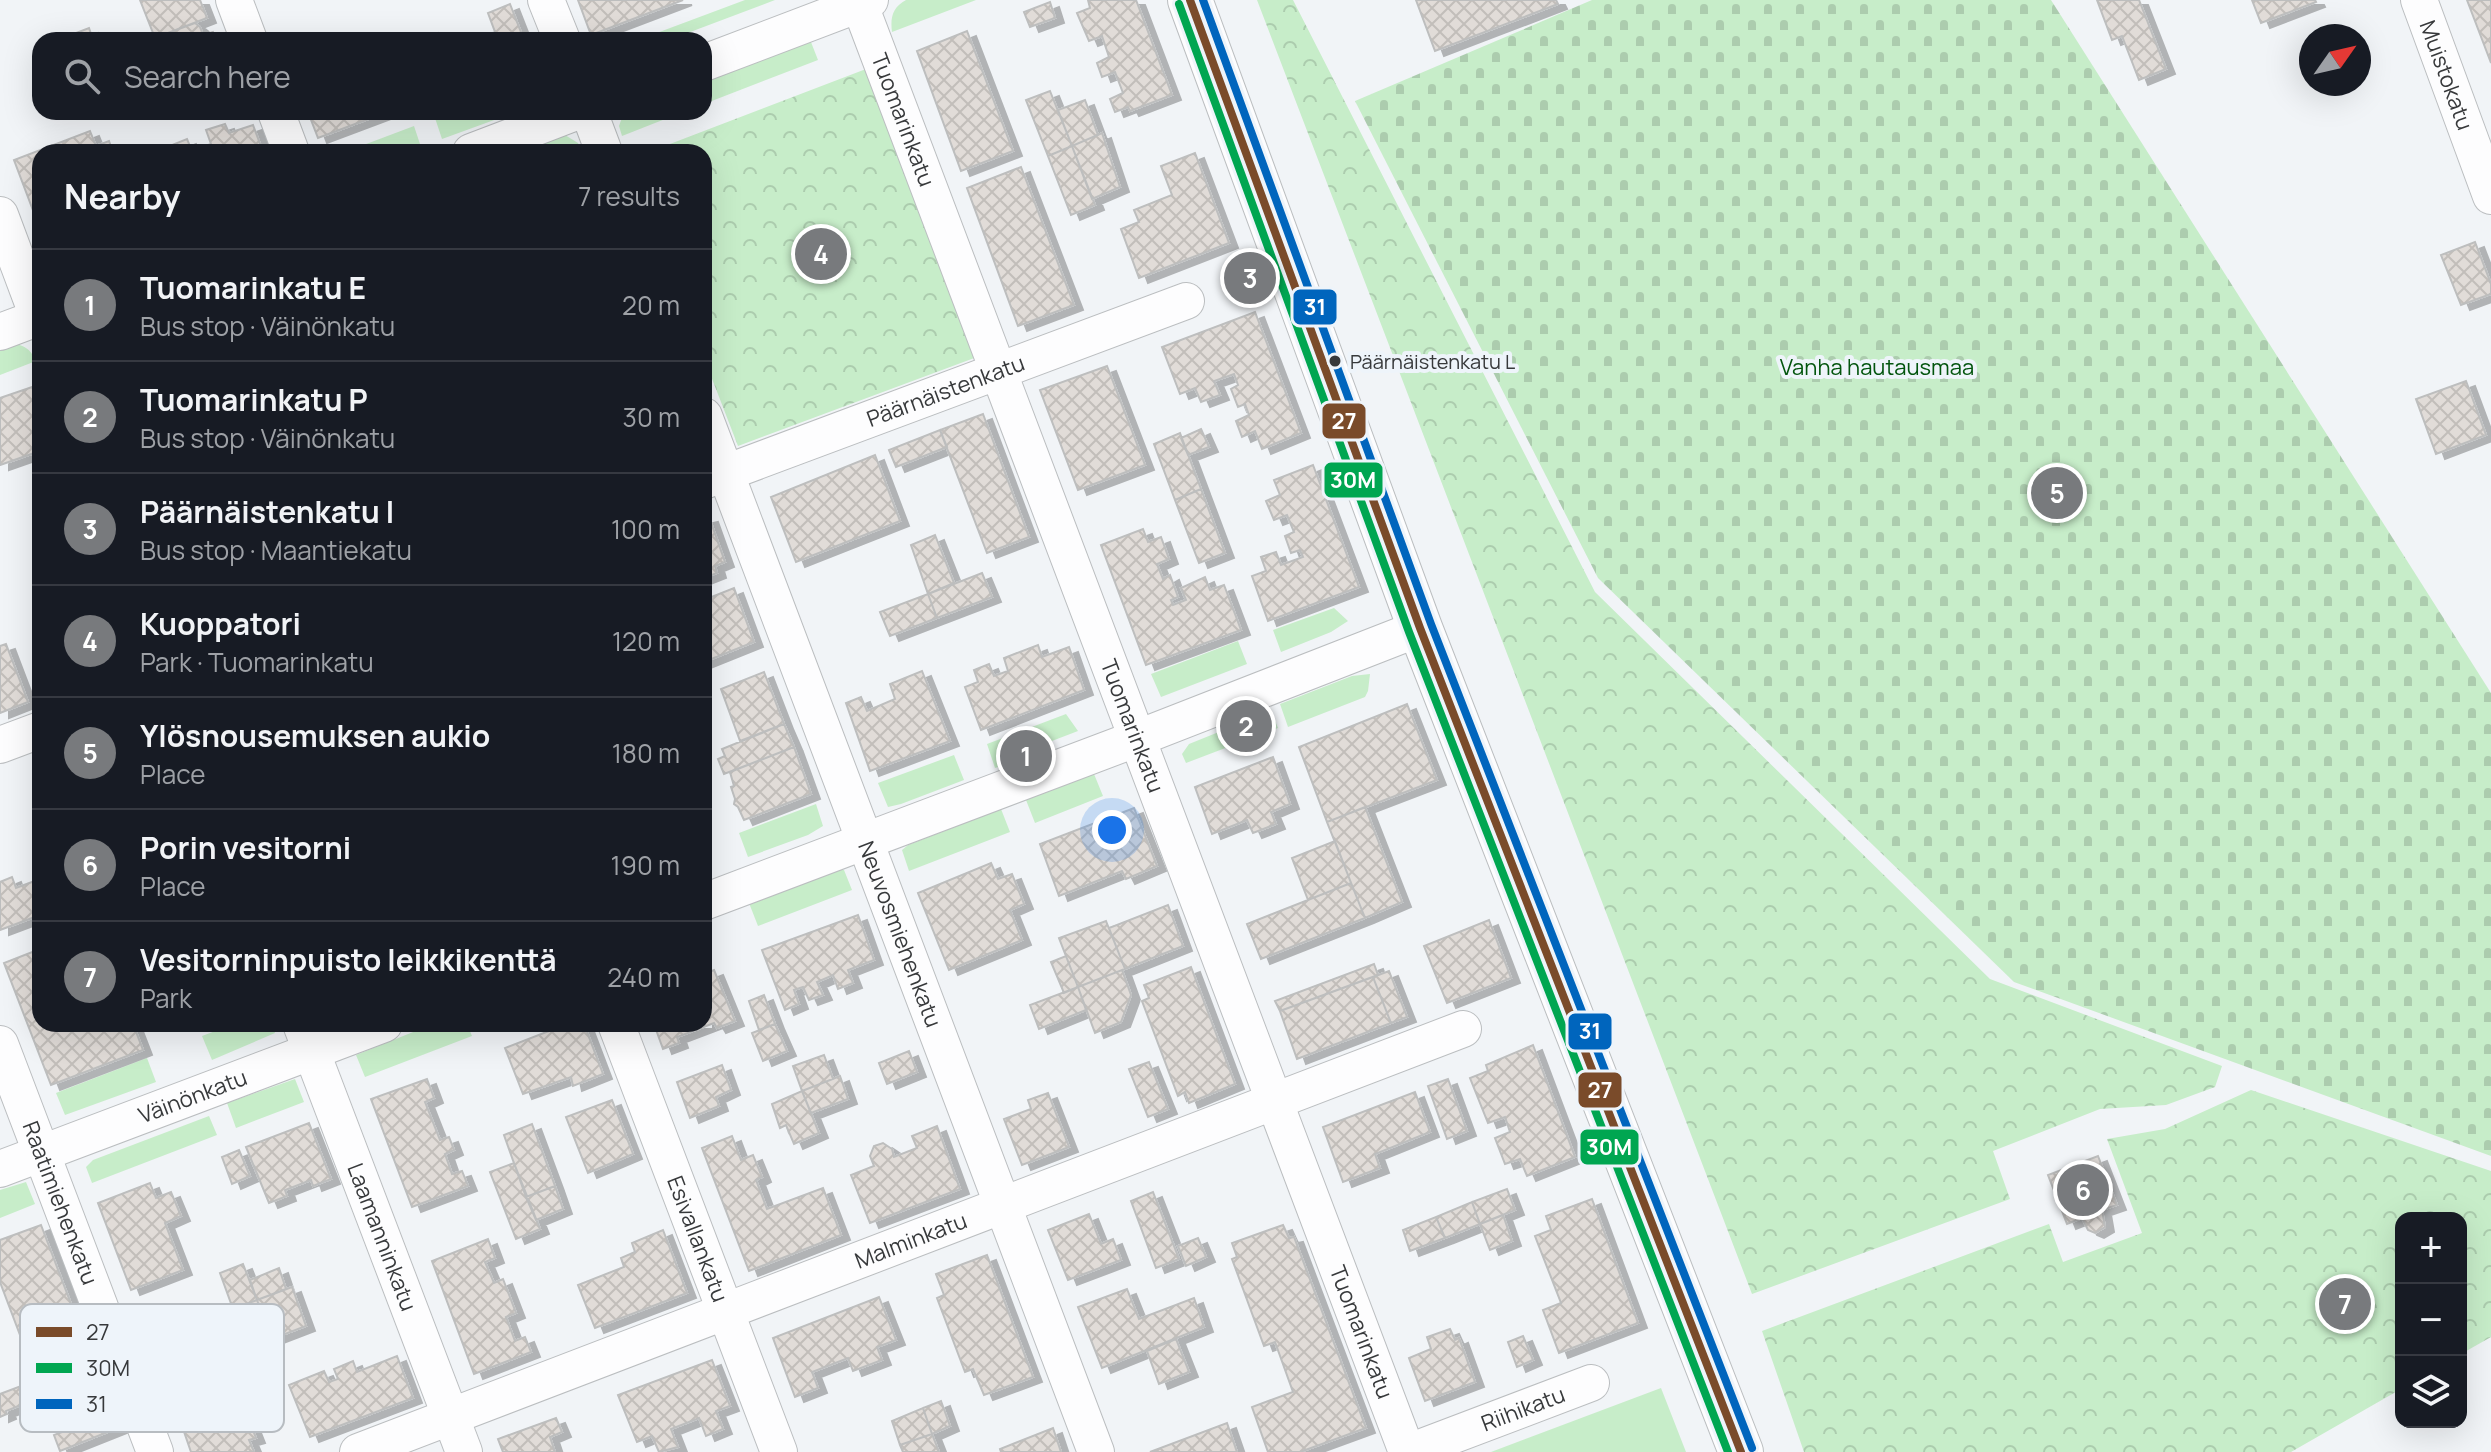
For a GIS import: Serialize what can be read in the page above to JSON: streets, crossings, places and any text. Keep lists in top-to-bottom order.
{
  "streets": {
    "street": [
      "Muistokatu",
      "Tuomarinkatu",
      "Päärnäistenkatu",
      "Neuvosmiehenkatu",
      "Väinönkatu",
      "Raatimiehenkatu",
      "Laamanninkatu",
      "Esivallankatu",
      "Malminkatu",
      "Riihikatu"
    ]
  },
  "crossings": [
    ["Tuomarinkatu", "Päärnäistenkatu"],
    ["Tuomarinkatu", "Malminkatu"],
    ["Tuomarinkatu", "Riihikatu"],
    ["Päärnäistenkatu", "Neuvosmiehenkatu"],
    ["Neuvosmiehenkatu", "Malminkatu"],
    ["Väinönkatu", "Raatimiehenkatu"],
    ["Väinönkatu", "Laamanninkatu"],
    ["Laamanninkatu", "Malminkatu"],
    ["Esivallankatu", "Malminkatu"]
  ],
  "parks": ["Vanha hautausmaa"],
  "places": ["Päärnäistenkatu L"],
  "lines": ["transit line 27", "transit line 31", "transit line 30M"],
  "legend": ["27", "30M", "31"],
  "north": "top right",
  "page": {
    "search": "Search here",
    "heading": ["Nearby", "7 results"],
    "pins": [
      "4",
      "3",
      "5",
      "2",
      "1",
      "6",
      "7"
    ],
    "list": [
      {
        "mark": "1",
        "name": "Tuomarinkatu E",
        "note": "Bus stop · Väinönkatu",
        "value": "20 m"
      },
      {
        "mark": "2",
        "name": "Tuomarinkatu P",
        "note": "Bus stop · Väinönkatu",
        "value": "30 m"
      },
      {
        "mark": "3",
        "name": "Päärnäistenkatu I",
        "note": "Bus stop · Maantiekatu",
        "value": "100 m"
      },
      {
        "mark": "4",
        "name": "Kuoppatori",
        "note": "Park · Tuomarinkatu",
        "value": "120 m"
      },
      {
        "mark": "5",
        "name": "Ylösnousemuksen aukio",
        "note": "Place",
        "value": "180 m"
      },
      {
        "mark": "6",
        "name": "Porin vesitorni",
        "note": "Place",
        "value": "190 m"
      },
      {
        "mark": "7",
        "name": "Vesitorninpuisto leikkikenttä",
        "note": "Park",
        "value": "240 m"
      }
    ],
    "map_buttons": ["+", "−"]
  }
}
